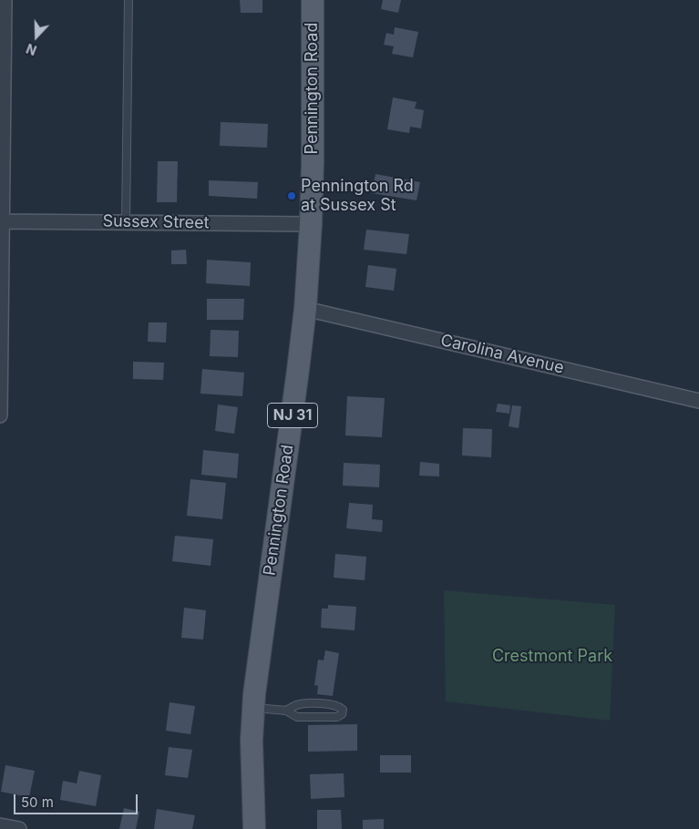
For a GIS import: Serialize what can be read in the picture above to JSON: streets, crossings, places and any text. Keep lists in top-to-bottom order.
{
  "streets": {
    "main road": ["Pennington Road", "NJ 31"],
    "street": ["Sussex Street", "Carolina Avenue"]
  },
  "crossings": [
    ["Pennington Road", "Sussex Street"],
    ["Pennington Road", "Carolina Avenue"]
  ],
  "parks": ["Crestmont Park"],
  "places": ["Pennington Rd at Sussex St"],
  "scale_bar": "50 m",
  "north": "bottom"
}
